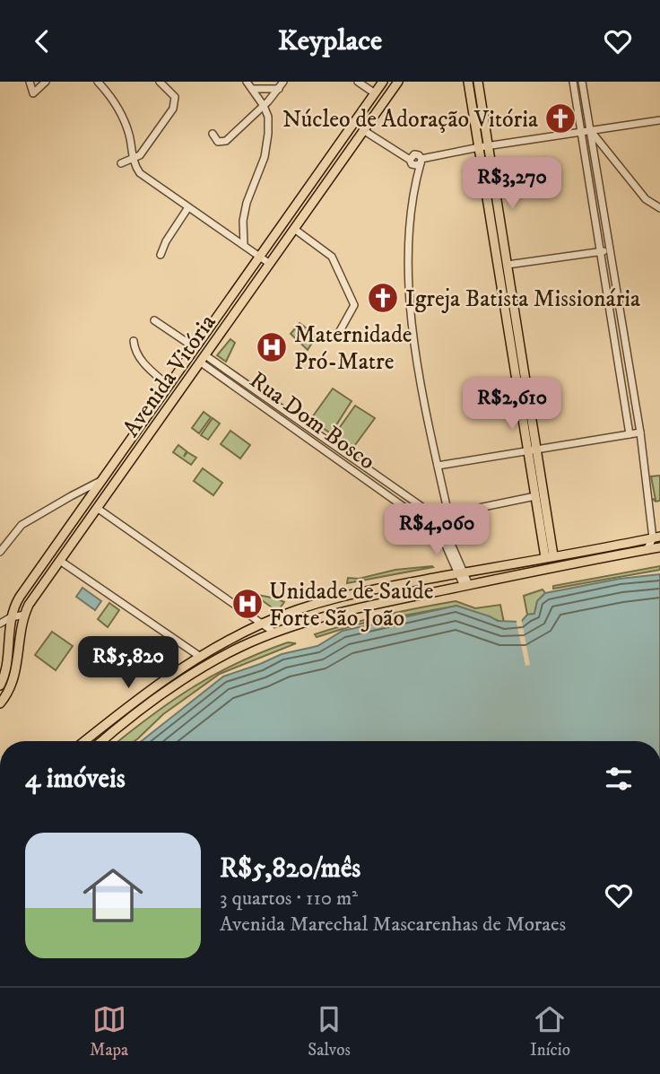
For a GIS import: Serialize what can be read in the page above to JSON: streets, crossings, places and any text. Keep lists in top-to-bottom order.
{
  "streets": {
    "main road": ["Avenida Vitória"],
    "street": ["Rua Dom Bosco"]
  },
  "crossings": [
    ["Avenida Vitória", "Rua Dom Bosco"]
  ],
  "places": {
    "church": ["Núcleo de Adoração Vitória", "Igreja Batista Missionária"],
    "hospital": ["Maternidade Pró-Matre", "Unidade de Saúde Forte São João"]
  },
  "page": {
    "header": "Keyplace",
    "price": [
      "R$3,270",
      "R$2,610",
      "R$4,060",
      "R$5,820"
    ],
    "heading": "4 imóveis",
    "list": [
      {
        "name": "R$5,820/mês",
        "note": "3 quartos · 110 m² · Avenida Marechal Mascarenhas de Moraes"
      }
    ],
    "tabs": ["Mapa", "Salvos", "Início"]
  }
}
